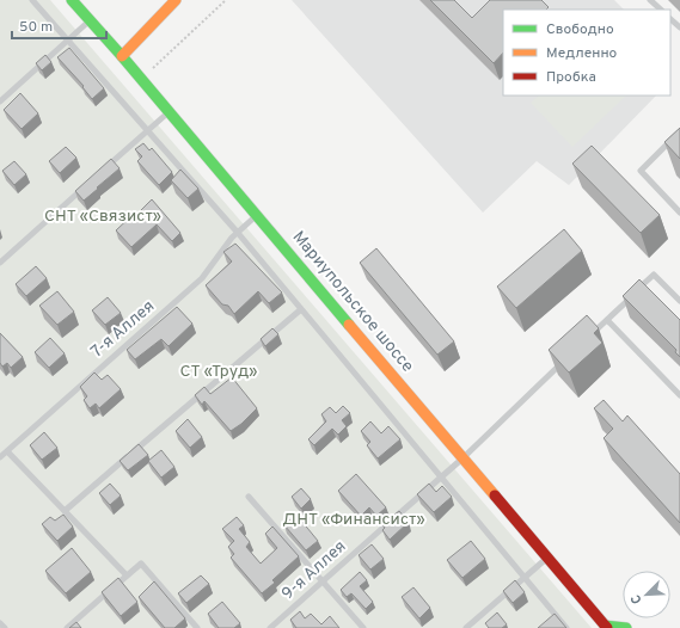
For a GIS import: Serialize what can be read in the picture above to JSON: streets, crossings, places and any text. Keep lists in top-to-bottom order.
{
  "streets": {
    "main road": ["Мариупольское шоссе"],
    "lane": ["7-я Аллея", "9-я Аллея"]
  },
  "crossings": [
    ["Мариупольское шоссе", "7-я Аллея"],
    ["Мариупольское шоссе", "9-я Аллея"]
  ],
  "parks": ["СНТ «Связист»", "СТ «Труд»", "ДНТ «Финансист»"],
  "legend": ["Свободно", "Медленно", "Пробка"],
  "scale_bar": "50 m",
  "north": "bottom left"
}
